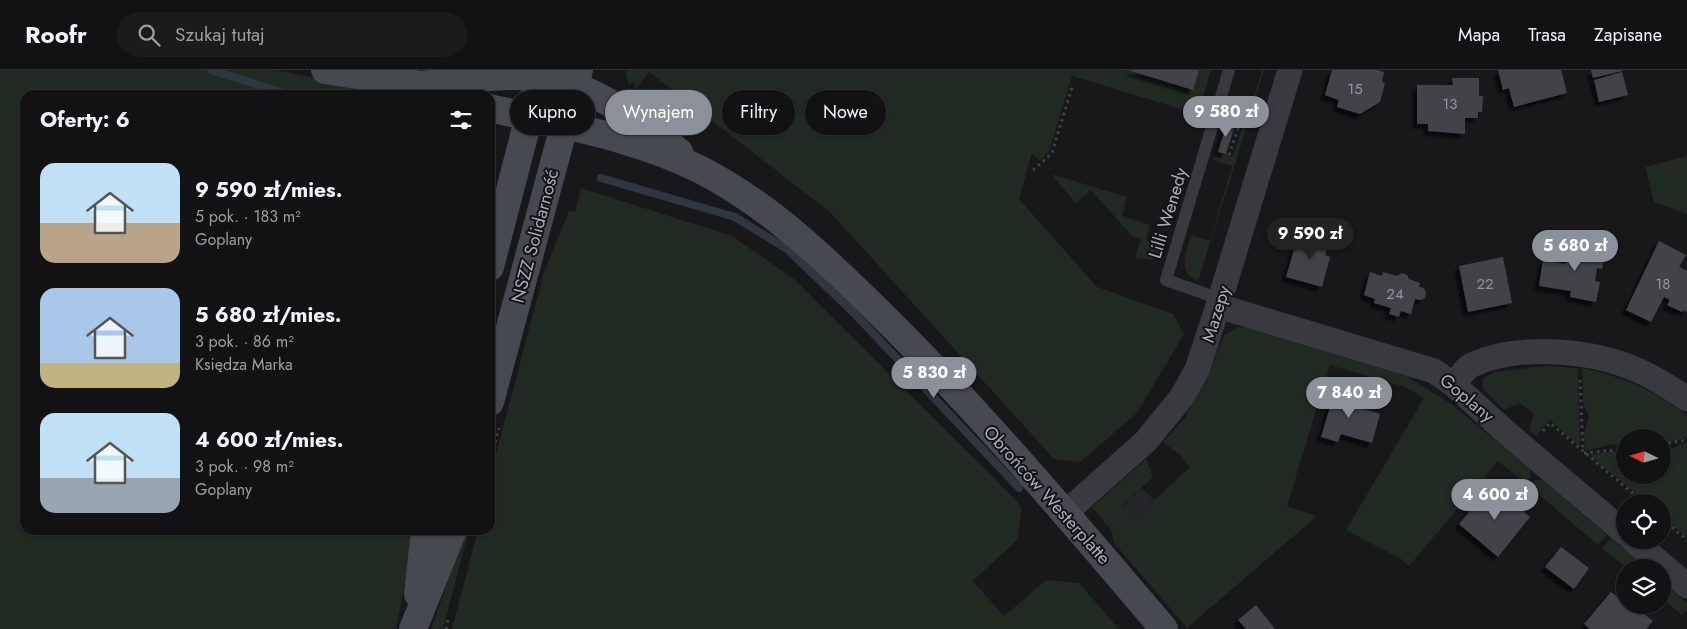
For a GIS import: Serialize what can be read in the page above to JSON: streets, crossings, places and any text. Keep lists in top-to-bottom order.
{
  "streets": {
    "street": [
      "NSZZ Solidarność",
      "Mazepy",
      "Goplany",
      "Obrońców Westerplatte"
    ],
    "lane": ["Lilli Wenedy"]
  },
  "crossings": [
    ["Lilli Wenedy", "Mazepy"],
    ["Lilli Wenedy", "Goplany"],
    ["NSZZ Solidarność", "Obrońców Westerplatte"],
    ["Mazepy", "Goplany"],
    ["Mazepy", "Obrońców Westerplatte"]
  ],
  "house_numbers": [
    "15",
    "13",
    "22",
    "18",
    "24"
  ],
  "north": "left",
  "page": {
    "header": "Roofr",
    "search": "Szukaj tutaj",
    "nav": ["Mapa", "Trasa", "Zapisane"],
    "chip": [
      "Kupno",
      "Wynajem",
      "Filtry",
      "Nowe"
    ],
    "heading": "Oferty: 6",
    "price": [
      "9 580 zł",
      "9 590 zł",
      "5 680 zł",
      "5 830 zł",
      "7 840 zł",
      "4 600 zł"
    ],
    "list": [
      {
        "name": "9 590 zł/mies.",
        "note": "5 pok. · 183 m² · Goplany"
      },
      {
        "name": "5 680 zł/mies.",
        "note": "3 pok. · 86 m² · Księdza Marka"
      },
      {
        "name": "4 600 zł/mies.",
        "note": "3 pok. · 98 m² · Goplany"
      }
    ]
  }
}
